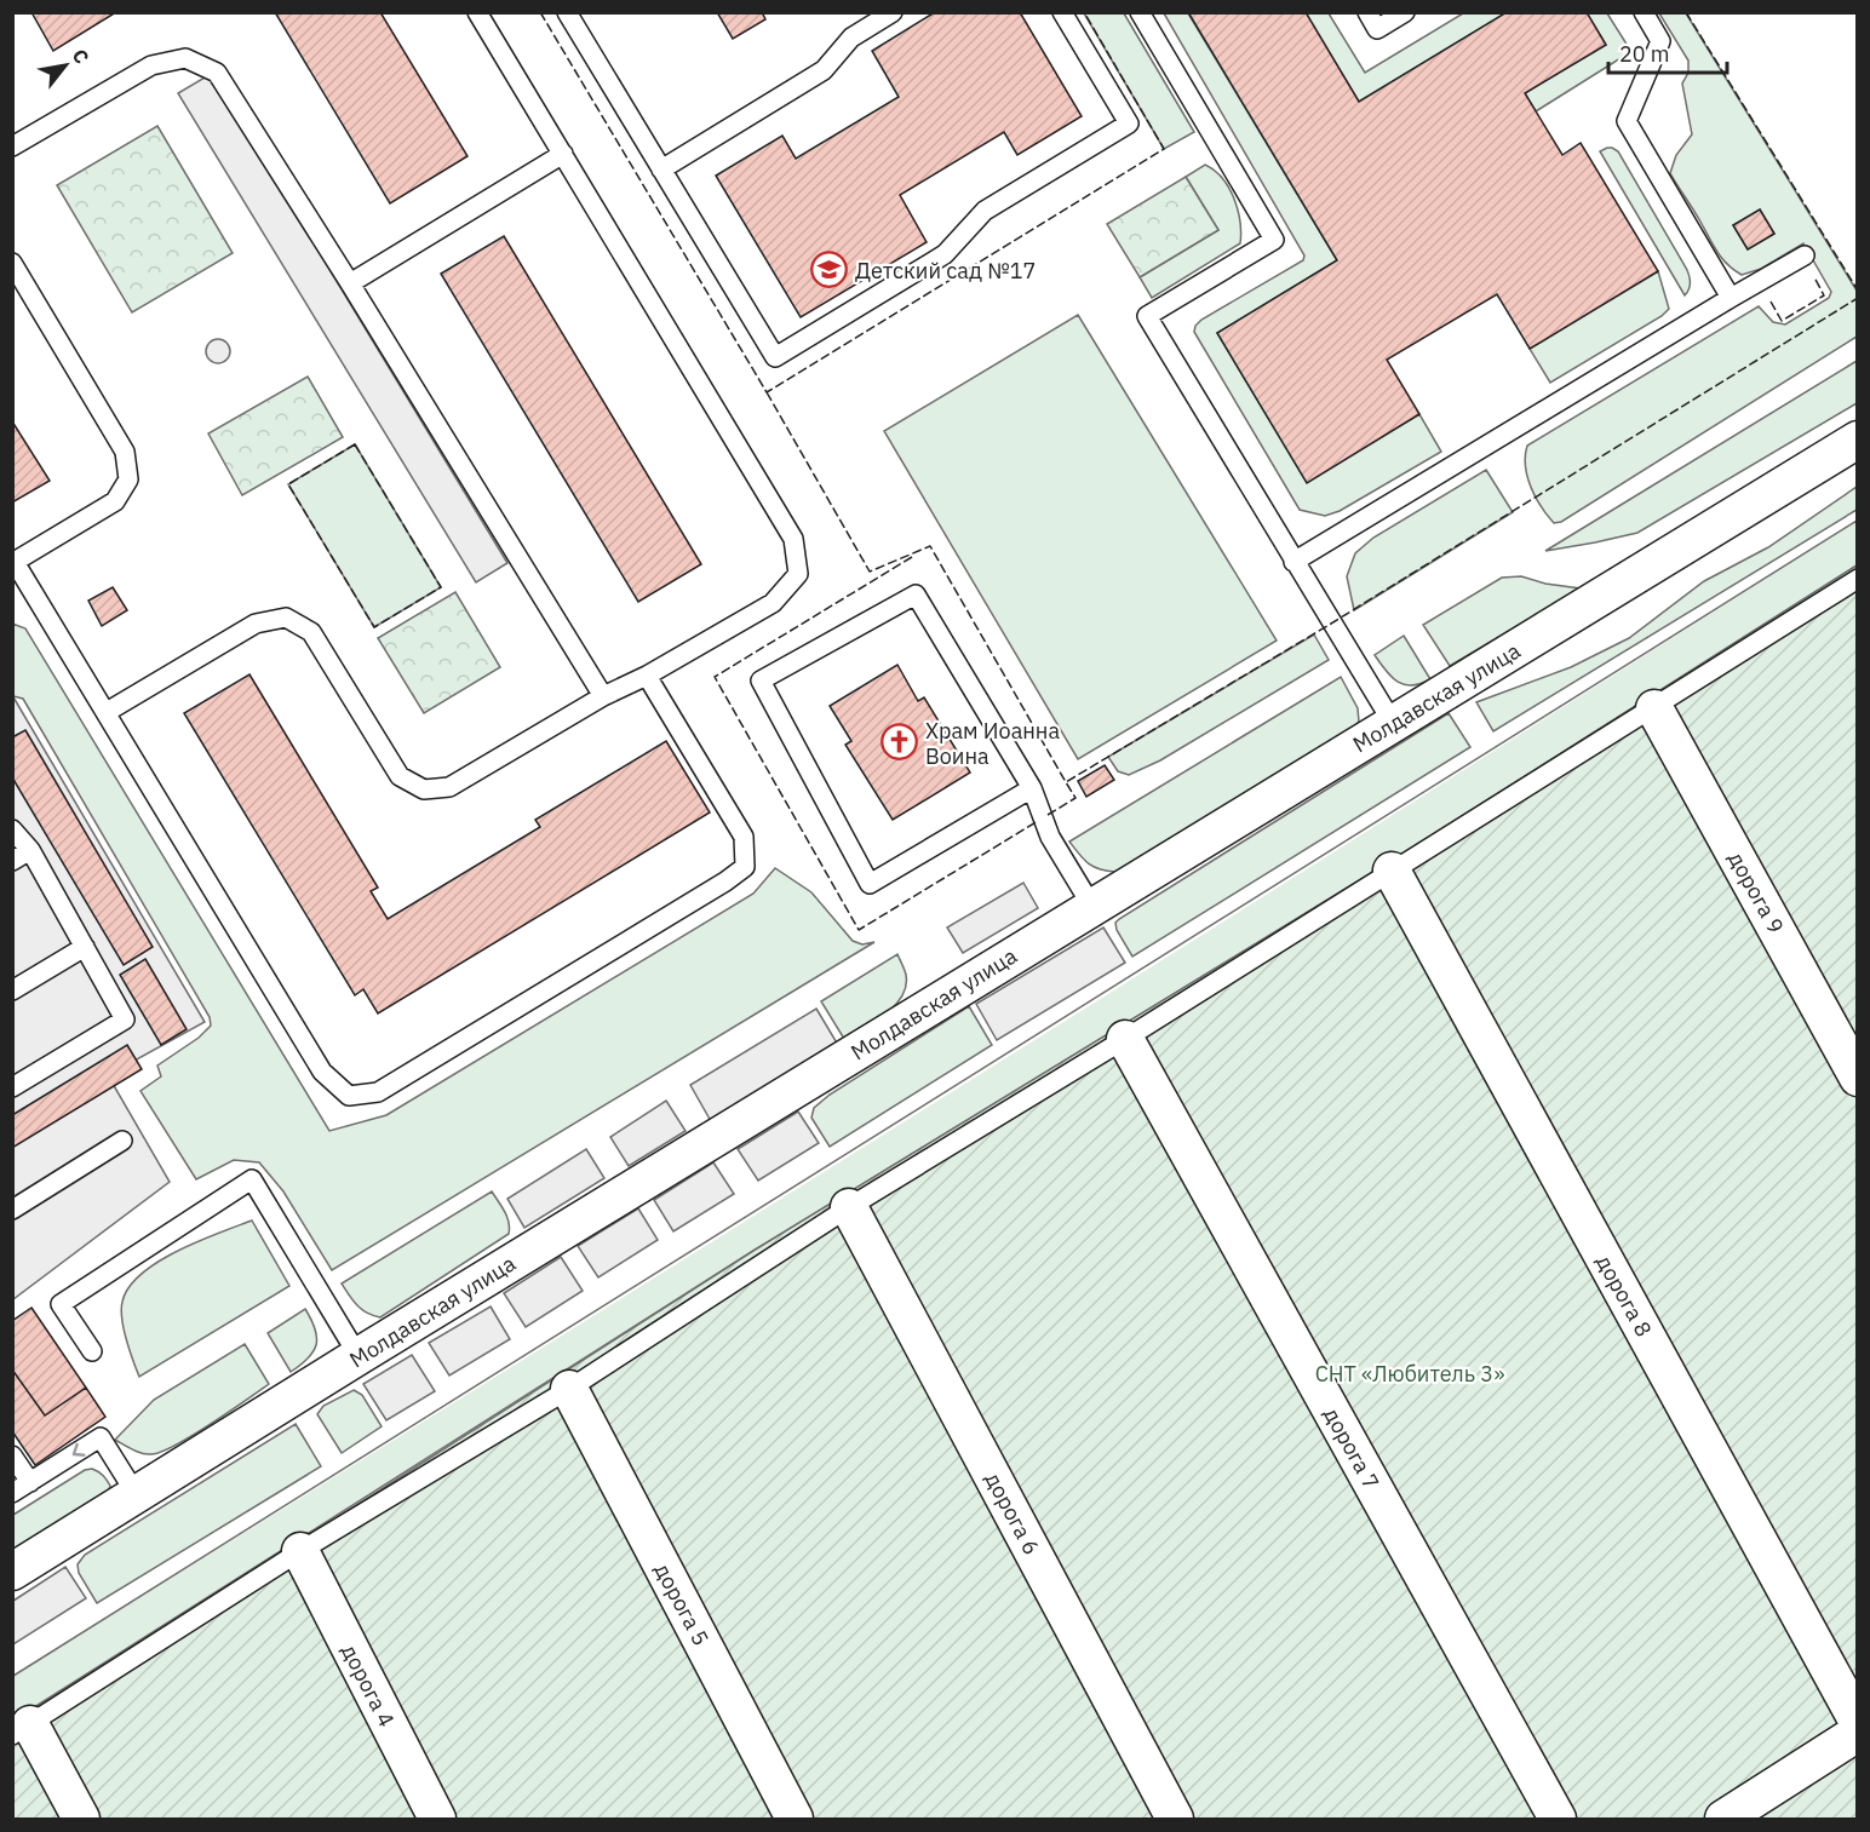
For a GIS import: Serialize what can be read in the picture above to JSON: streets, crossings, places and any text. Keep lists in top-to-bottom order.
{
  "streets": {
    "street": [
      "Молдавская улица",
      "дорога 9",
      "дорога 8",
      "дорога 7",
      "дорога 6",
      "дорога 5",
      "дорога 4"
    ]
  },
  "parks": ["СНТ «Любитель 3»"],
  "places": {
    "school or university": ["Детский сад №17"],
    "church": ["Храм Иоанна Воина"]
  },
  "scale_bar": "20 m",
  "north": "top right"
}
